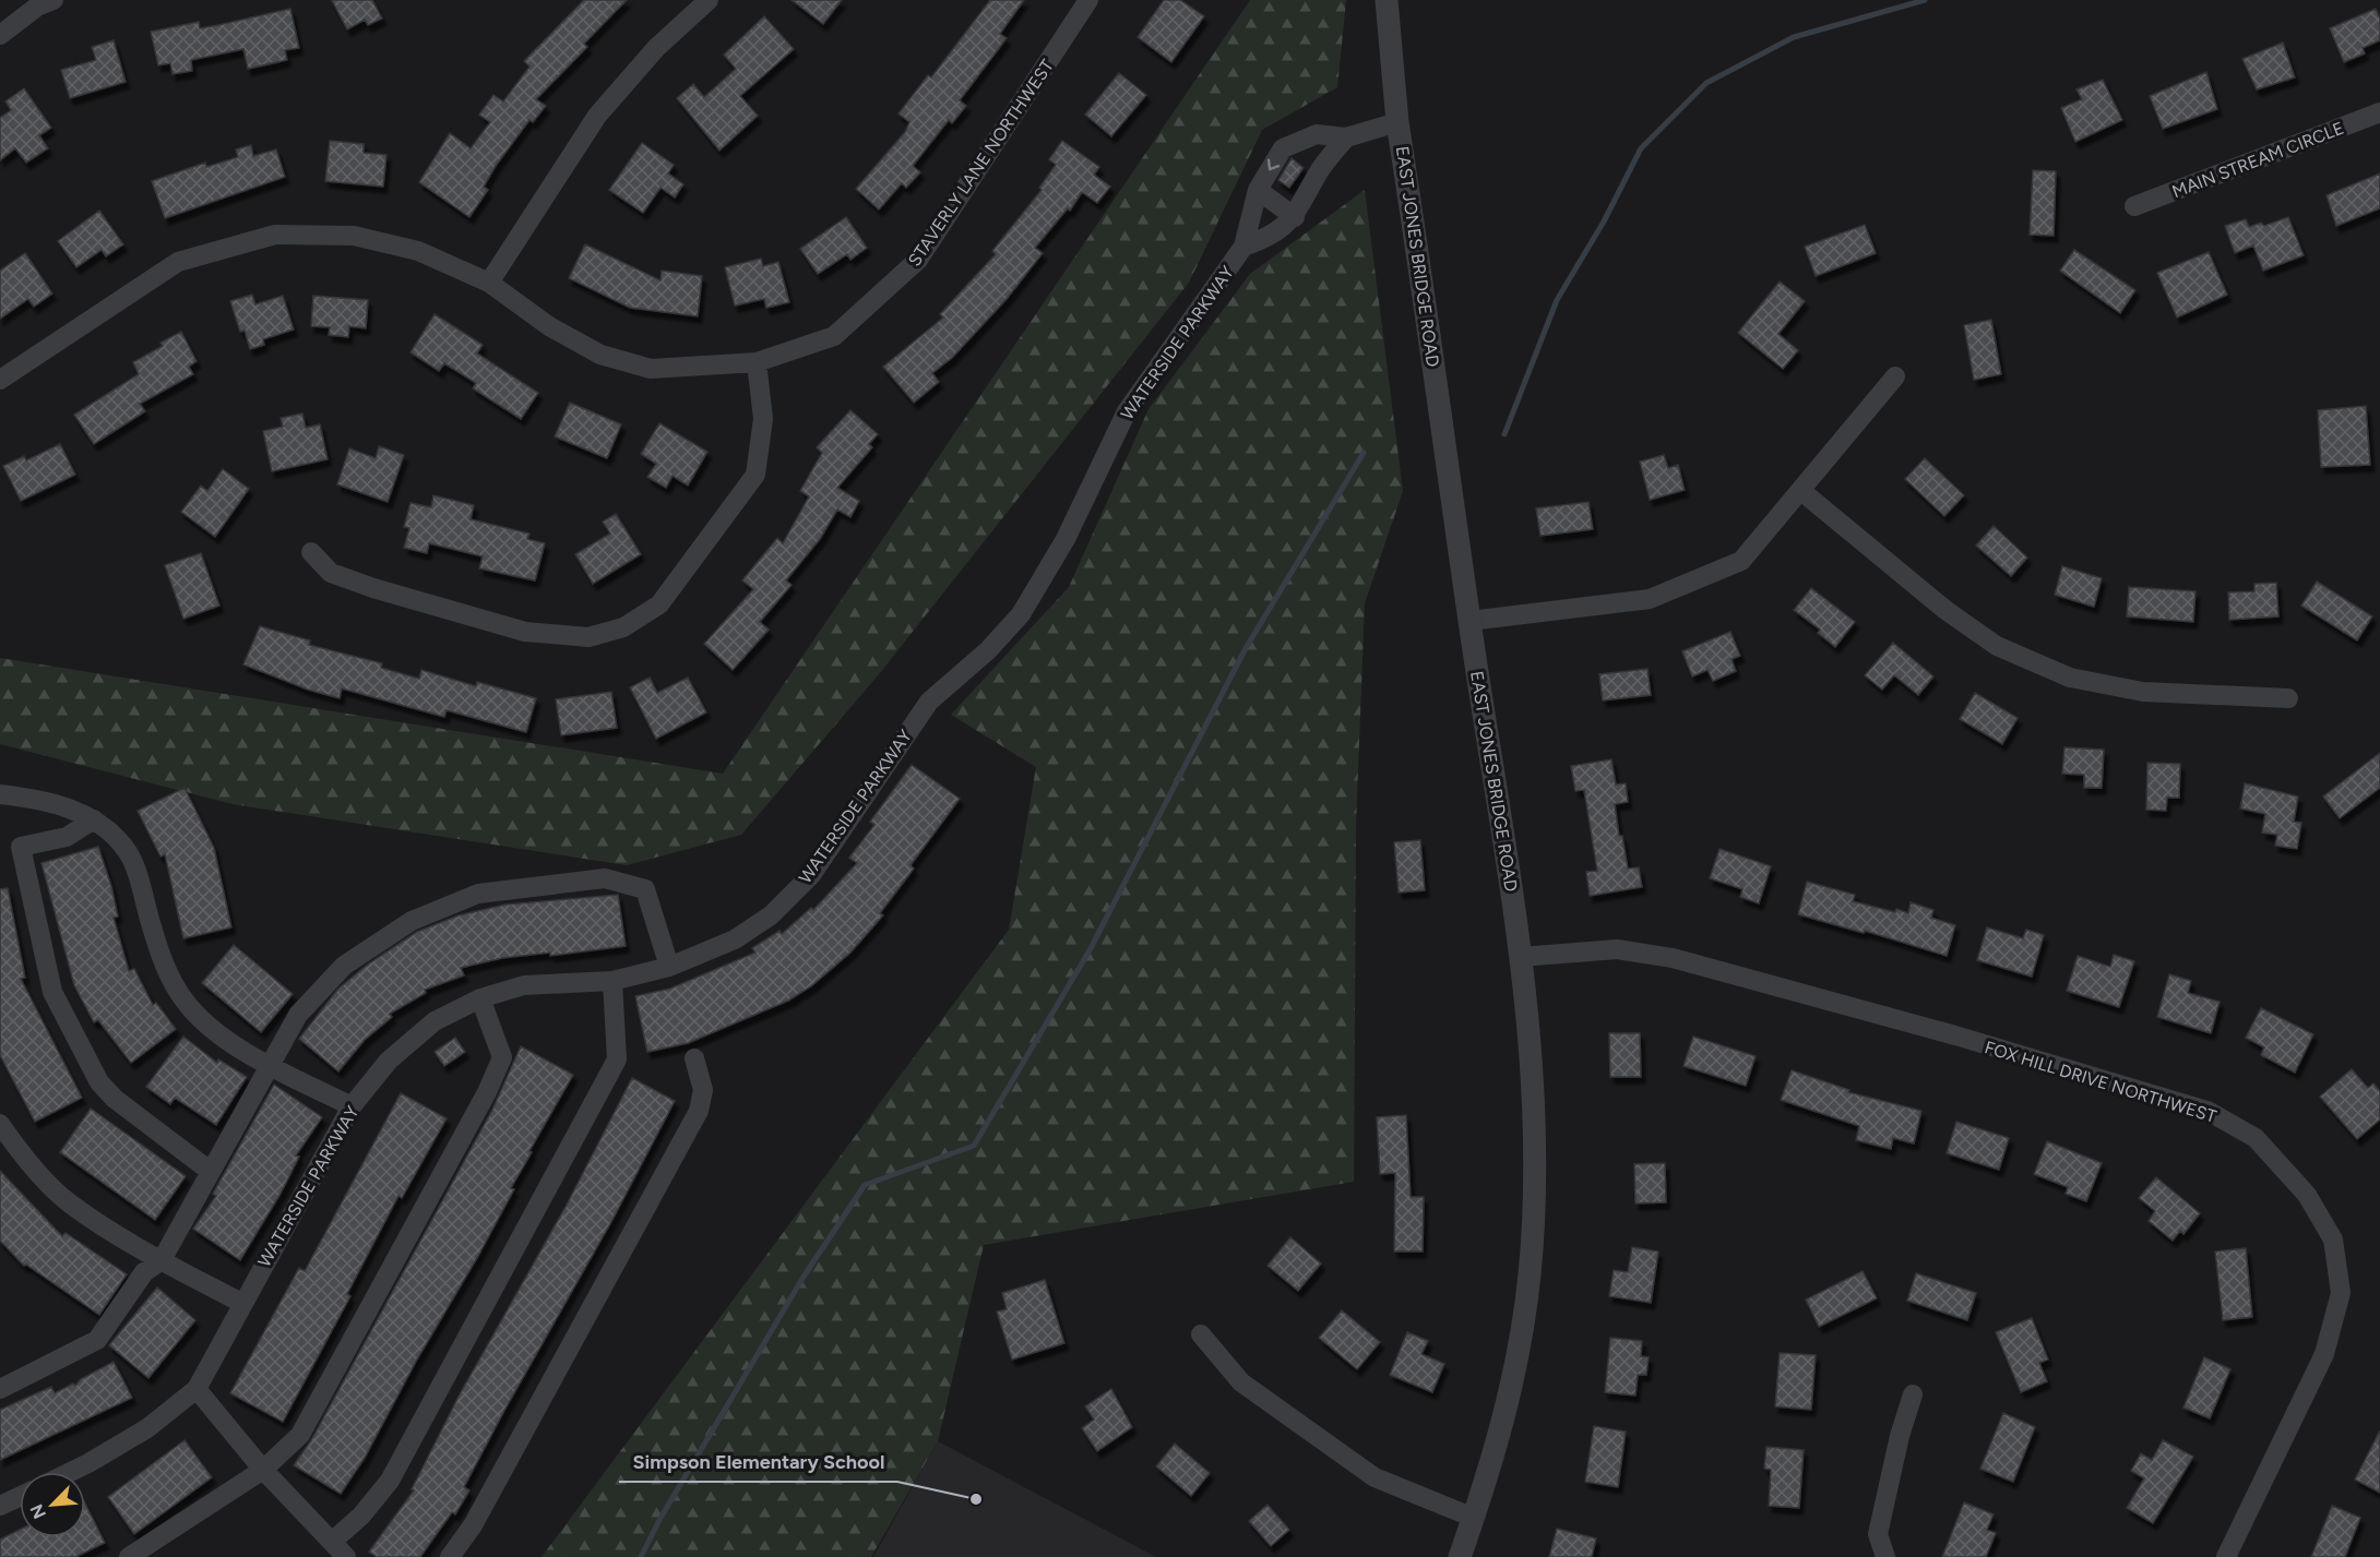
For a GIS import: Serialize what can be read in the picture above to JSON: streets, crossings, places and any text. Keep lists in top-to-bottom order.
{
  "streets": {
    "street": [
      "MAIN STREAM CIRCLE",
      "STAVERLY LANE NORTHWEST",
      "EAST JONES BRIDGE ROAD",
      "WATERSIDE PARKWAY",
      "FOX HILL DRIVE NORTHWEST"
    ]
  },
  "crossings": [
    ["EAST JONES BRIDGE ROAD", "WATERSIDE PARKWAY"],
    ["EAST JONES BRIDGE ROAD", "FOX HILL DRIVE NORTHWEST"]
  ],
  "places": ["Simpson Elementary School"],
  "north": "bottom left"
}
